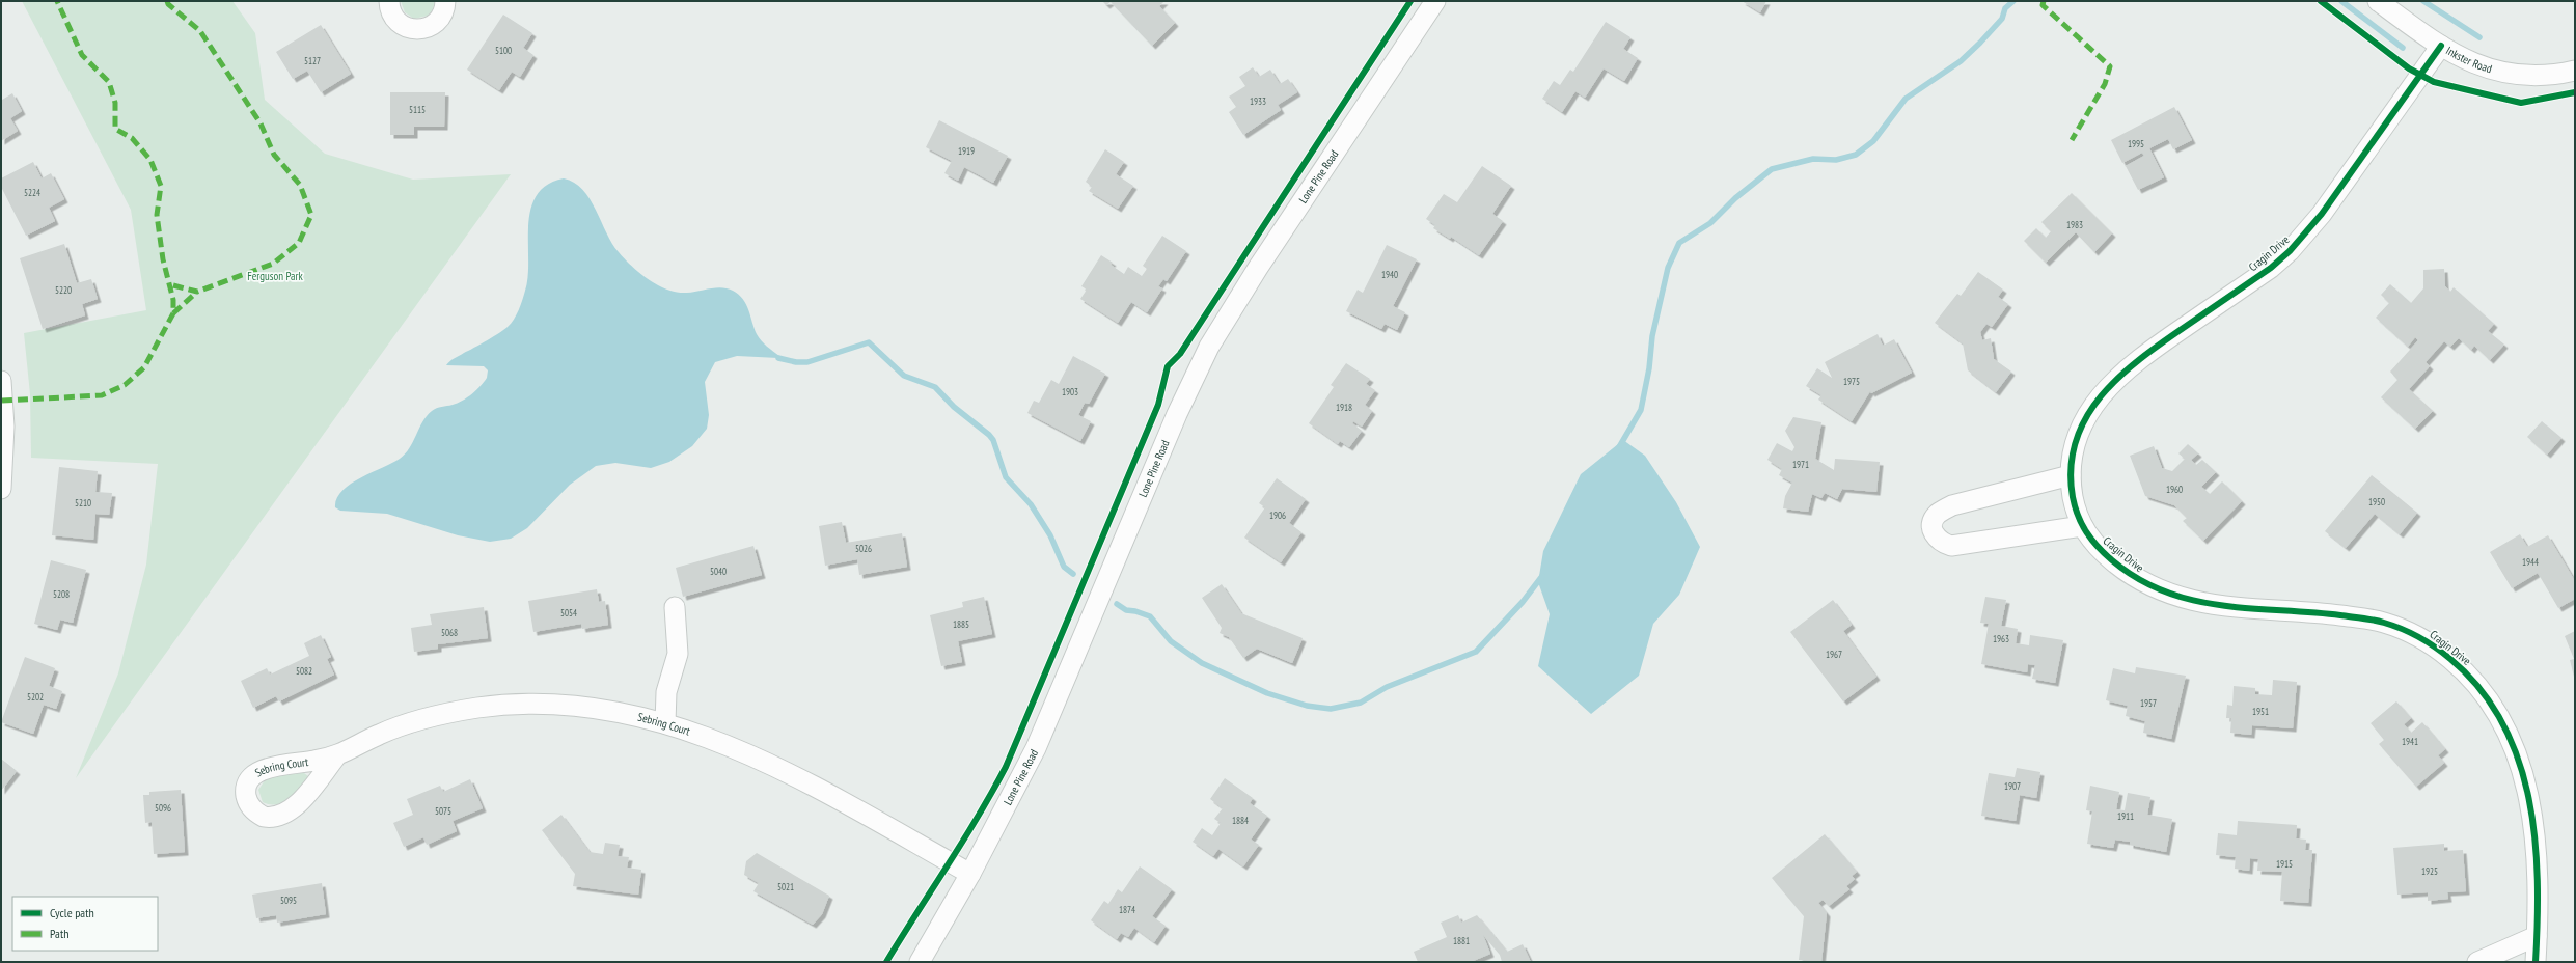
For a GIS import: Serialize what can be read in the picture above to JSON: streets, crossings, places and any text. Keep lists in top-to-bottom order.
{
  "streets": {
    "street": [
      "Inkster Road",
      "Lone Pine Road",
      "Cragin Drive",
      "Sebring Court"
    ]
  },
  "crossings": [
    ["Inkster Road", "Cragin Drive"],
    ["Lone Pine Road", "Sebring Court"]
  ],
  "parks": ["Ferguson Park"],
  "house_numbers": [
    "5100",
    "5127",
    "1933",
    "5115",
    "1995",
    "1919",
    "5224",
    "1983",
    "1940",
    "5220",
    "1975",
    "1903",
    "1918",
    "1971",
    "1960",
    "1950",
    "5210",
    "1906",
    "5026",
    "1944",
    "5040",
    "5208",
    "5054",
    "1885",
    "5068",
    "1963",
    "1967",
    "5082",
    "5202",
    "1957",
    "1951",
    "1941",
    "1907",
    "5096",
    "5075",
    "1911",
    "1884",
    "1915",
    "1925",
    "5021",
    "5095",
    "1874",
    "1881"
  ],
  "legend": ["Cycle path", "Path"]
}
